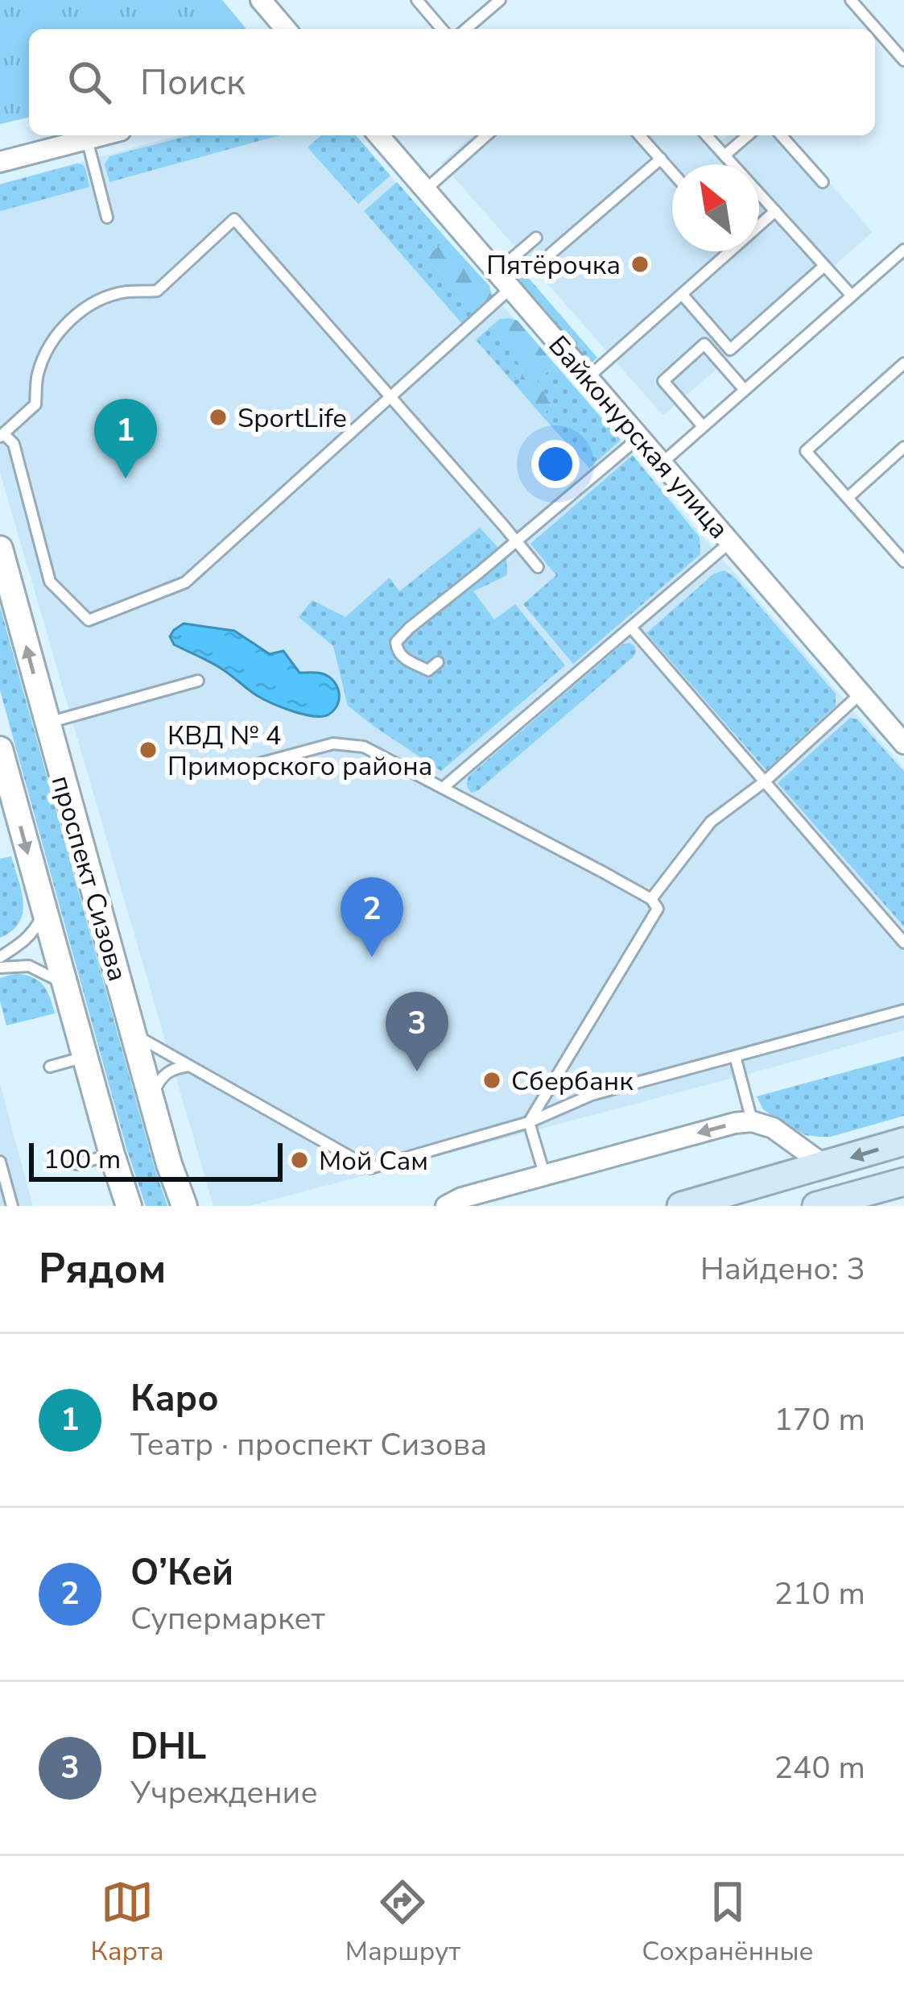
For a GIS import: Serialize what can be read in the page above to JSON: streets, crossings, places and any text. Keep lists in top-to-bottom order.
{
  "streets": {
    "street": ["Байконурская улица", "проспект Сизова"]
  },
  "places": [
    "Пятёрочка",
    "SportLife",
    "КВД № 4 Приморского района",
    "Сбербанк",
    "Мой Сам"
  ],
  "scale_bar": "100 m",
  "north": "top left",
  "page": {
    "search": "Поиск",
    "pins": ["1", "2", "3"],
    "scale": "100 m",
    "heading": ["Рядом", "Найдено: 3"],
    "list": [
      {
        "mark": "1",
        "name": "Каро",
        "note": "Театр · проспект Сизова",
        "value": "170 m"
      },
      {
        "mark": "2",
        "name": "О’Кей",
        "note": "Супермаркет",
        "value": "210 m"
      },
      {
        "mark": "3",
        "name": "DHL",
        "note": "Учреждение",
        "value": "240 m"
      }
    ],
    "nav": ["Карта", "Маршрут", "Сохранённые"]
  }
}
